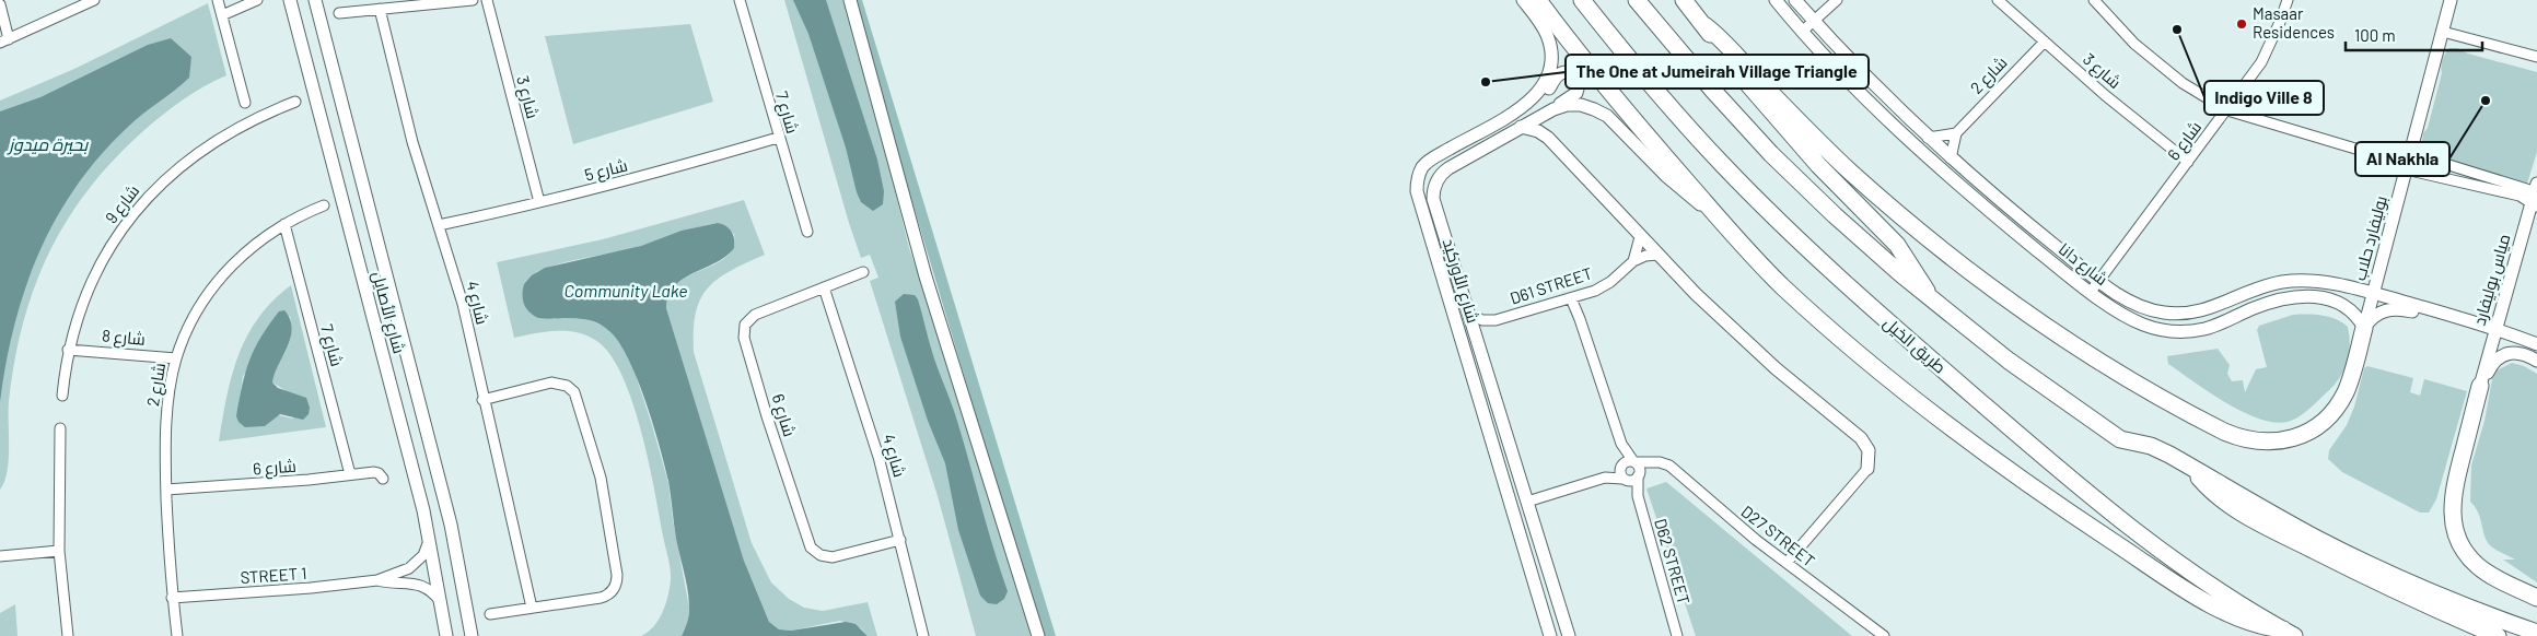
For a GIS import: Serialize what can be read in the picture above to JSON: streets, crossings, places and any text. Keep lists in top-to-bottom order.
{
  "streets": {
    "highway": ["طريق الخيل"],
    "street": [
      "شارع 3",
      "شارع 2",
      "شارع 7",
      "شارع 6",
      "شارع 5",
      "شارع 9",
      "بوليفارد حلاب",
      "شارع دانا",
      "مياس بوليفارد",
      "شارع الأوركيد",
      "D61 STREET",
      "شارع 4",
      "شارع الأصايل",
      "شارع 8",
      "D27 STREET",
      "D62 STREET",
      "STREET 1"
    ]
  },
  "crossings": [
    ["شارع 3", "شارع 2"],
    ["شارع 3", "شارع 6"],
    ["شارع 3", "شارع 5"],
    ["شارع 2", "شارع 7"],
    ["شارع 2", "شارع 6"],
    ["شارع 2", "شارع 8"],
    ["شارع 2", "STREET 1"],
    ["شارع 7", "شارع 6"],
    ["شارع 7", "شارع 5"],
    ["شارع 6", "شارع دانا"],
    ["شارع 6", "شارع 4"],
    ["شارع 5", "شارع 4"],
    ["شارع 9", "شارع 8"],
    ["بوليفارد حلاب", "شارع دانا"],
    ["شارع دانا", "مياس بوليفارد"],
    ["شارع الأوركيد", "D61 STREET"],
    ["D27 STREET", "D62 STREET"]
  ],
  "water": ["بحيرة ميدوز", "Community Lake"],
  "places": [
    "Masaar Residences",
    "Indigo Ville 8",
    "The One at Jumeirah Village Triangle",
    "Al Nakhla"
  ],
  "scale_bar": "100 m"
}
